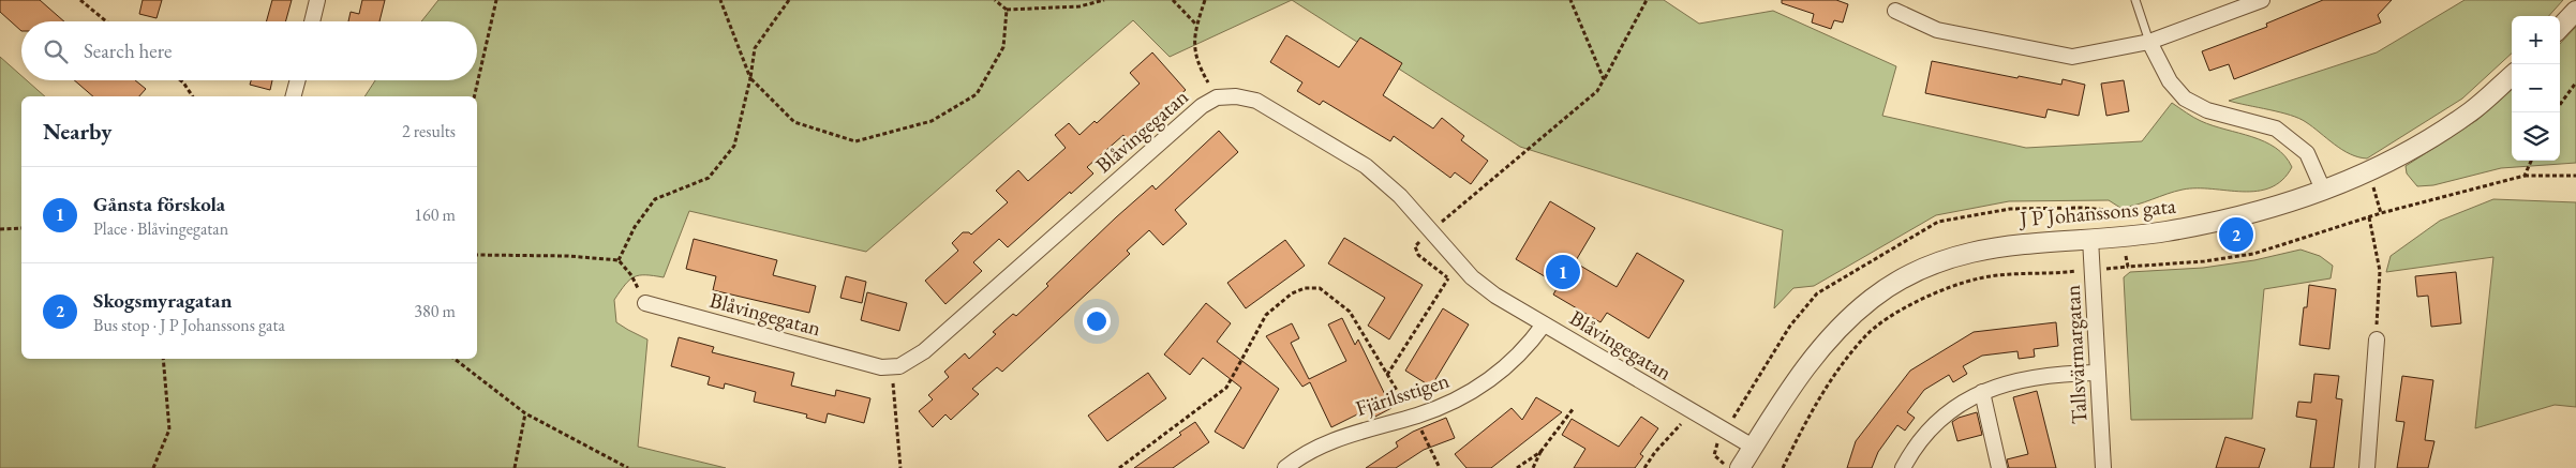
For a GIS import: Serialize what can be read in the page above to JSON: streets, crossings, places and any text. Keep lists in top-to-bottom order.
{
  "streets": {
    "street": [
      "Blåvingegatan",
      "J P Johanssons gata",
      "Tallsvärmargatan",
      "Fjärilsstigen"
    ]
  },
  "crossings": [
    ["Blåvingegatan", "J P Johanssons gata"],
    ["Blåvingegatan", "Fjärilsstigen"],
    ["J P Johanssons gata", "Tallsvärmargatan"]
  ],
  "page": {
    "map_buttons": ["+", "−"],
    "search": "Search here",
    "heading": ["Nearby", "2 results"],
    "list": [
      {
        "mark": "1",
        "name": "Gånsta förskola",
        "note": "Place · Blåvingegatan",
        "value": "160 m"
      },
      {
        "mark": "2",
        "name": "Skogsmyragatan",
        "note": "Bus stop · J P Johanssons gata",
        "value": "380 m"
      }
    ],
    "pins": ["2", "1"]
  }
}
